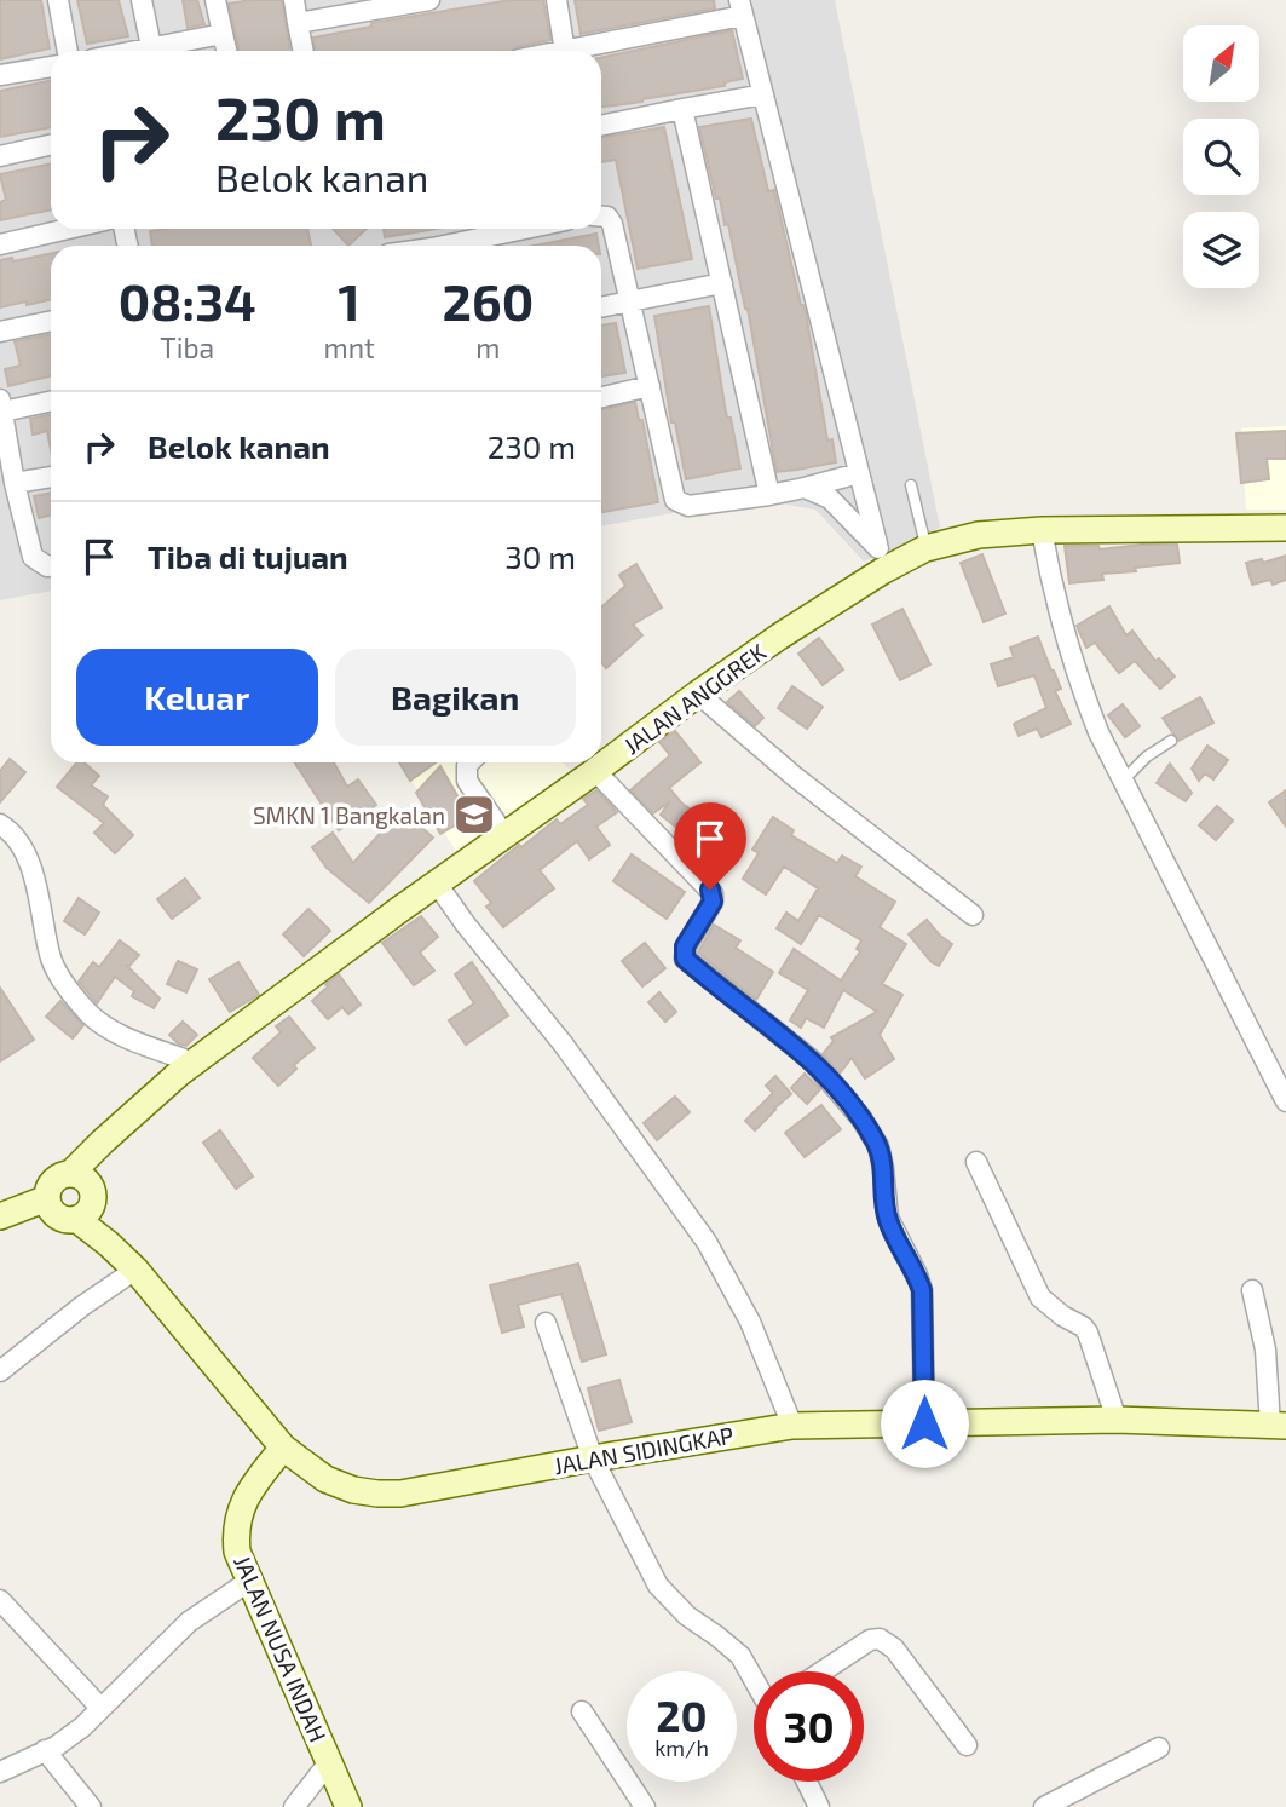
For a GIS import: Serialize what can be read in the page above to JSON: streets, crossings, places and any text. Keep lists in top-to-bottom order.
{
  "streets": {
    "street": ["JALAN ANGGREK", "JALAN SIDINGKAP", "JALAN NUSA INDAH"]
  },
  "crossings": [
    ["JALAN ANGGREK", "JALAN SIDINGKAP"],
    ["JALAN SIDINGKAP", "JALAN NUSA INDAH"]
  ],
  "places": {
    "school or university": ["SMKN 1 Bangkalan"]
  },
  "north": "top right",
  "page": {
    "turn": ["230 m", "Belok kanan"],
    "eta": [
      "08:34",
      "Tiba",
      "1",
      "mnt",
      "260",
      "m"
    ],
    "list": [
      {
        "name": "Belok kanan",
        "value": "230 m"
      },
      {
        "name": "Tiba di tujuan",
        "value": "30 m"
      }
    ],
    "buttons": ["Keluar", "Bagikan"],
    "speed": "20 km/h",
    "limit": "30"
  }
}
